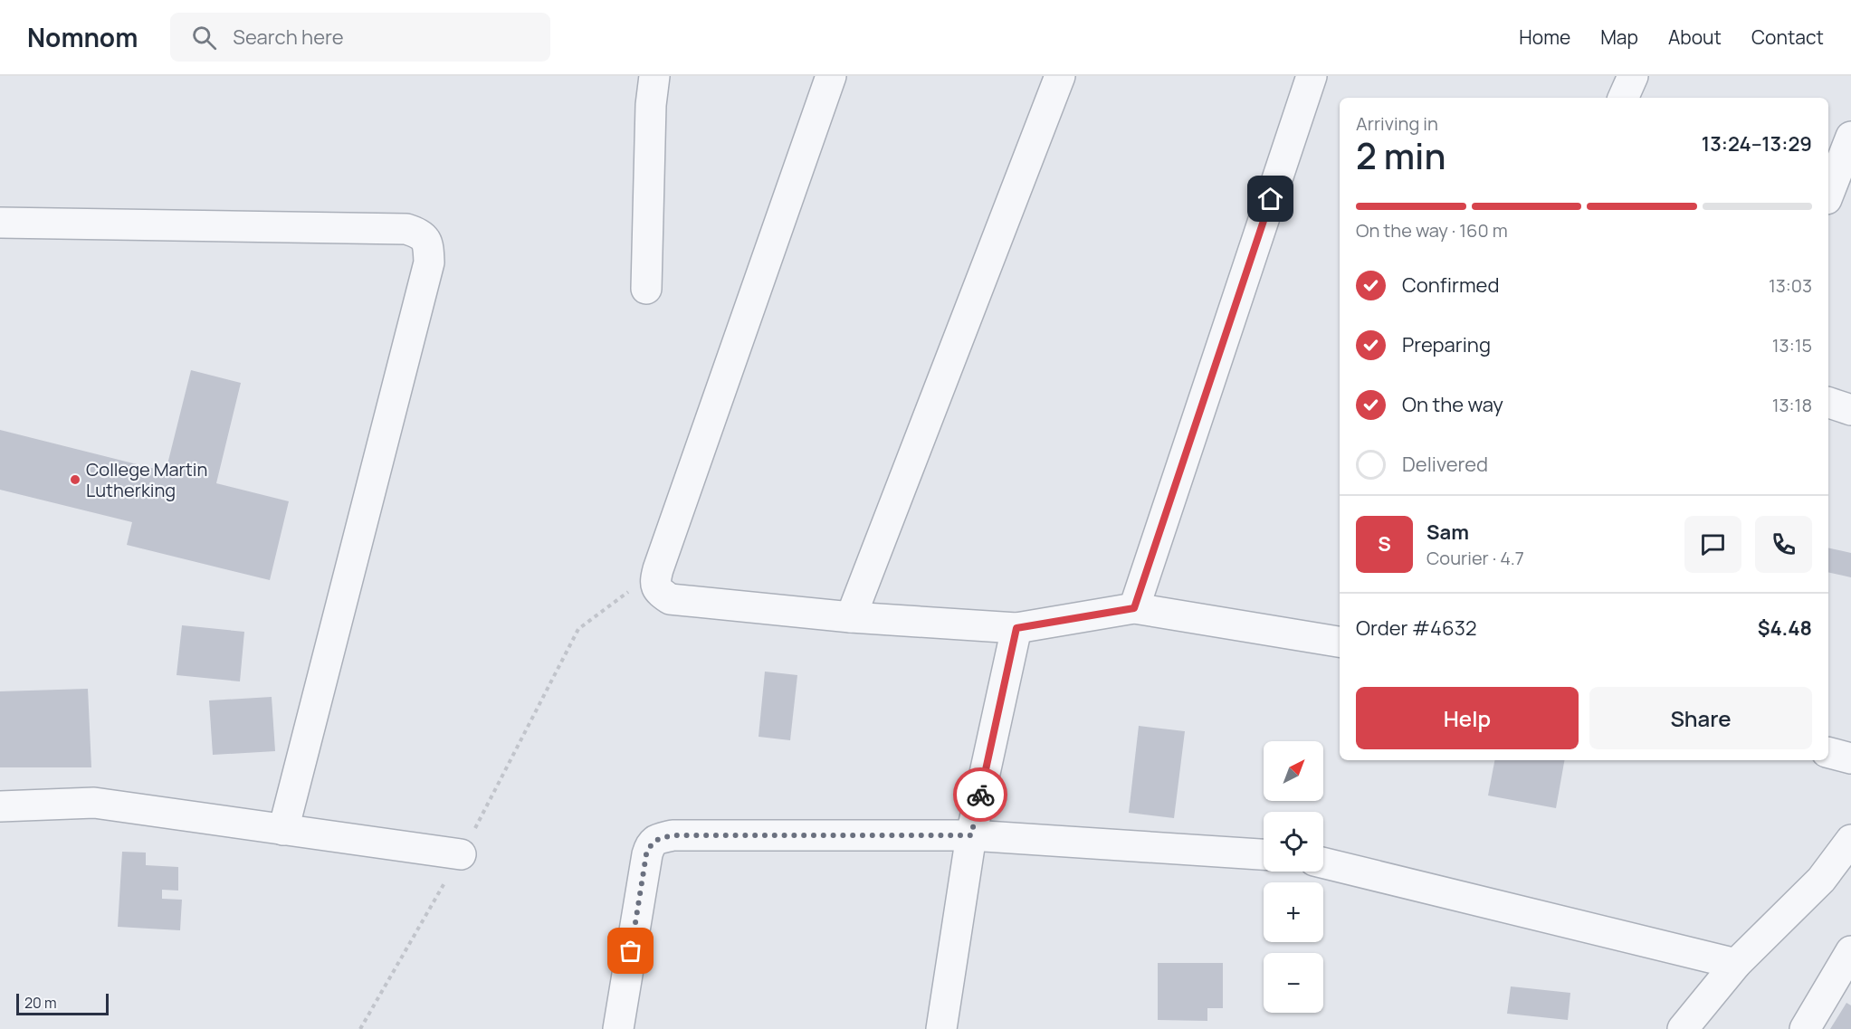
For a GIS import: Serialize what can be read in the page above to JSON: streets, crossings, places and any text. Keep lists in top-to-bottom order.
{
  "places": ["College Martin Lutherking"],
  "scale_bar": "20 m",
  "north": "top right",
  "page": {
    "header": "Nomnom",
    "search": "Search here",
    "nav": [
      "Home",
      "Map",
      "About",
      "Contact"
    ],
    "heading": ["2 min", "Arriving in", "13:24–13:29"],
    "panel": [
      "Sam",
      "Courier · 4.7",
      "Order #4632",
      "$4.48"
    ],
    "bar": "On the way · 160 m",
    "list": [
      ["Confirmed", "13:03"],
      ["Preparing", "13:15"],
      ["On the way", "13:18"],
      "Delivered"
    ],
    "round": "S",
    "buttons": ["Help", "Share"],
    "map_buttons": ["+", "−"],
    "scale": "20 m"
  }
}
